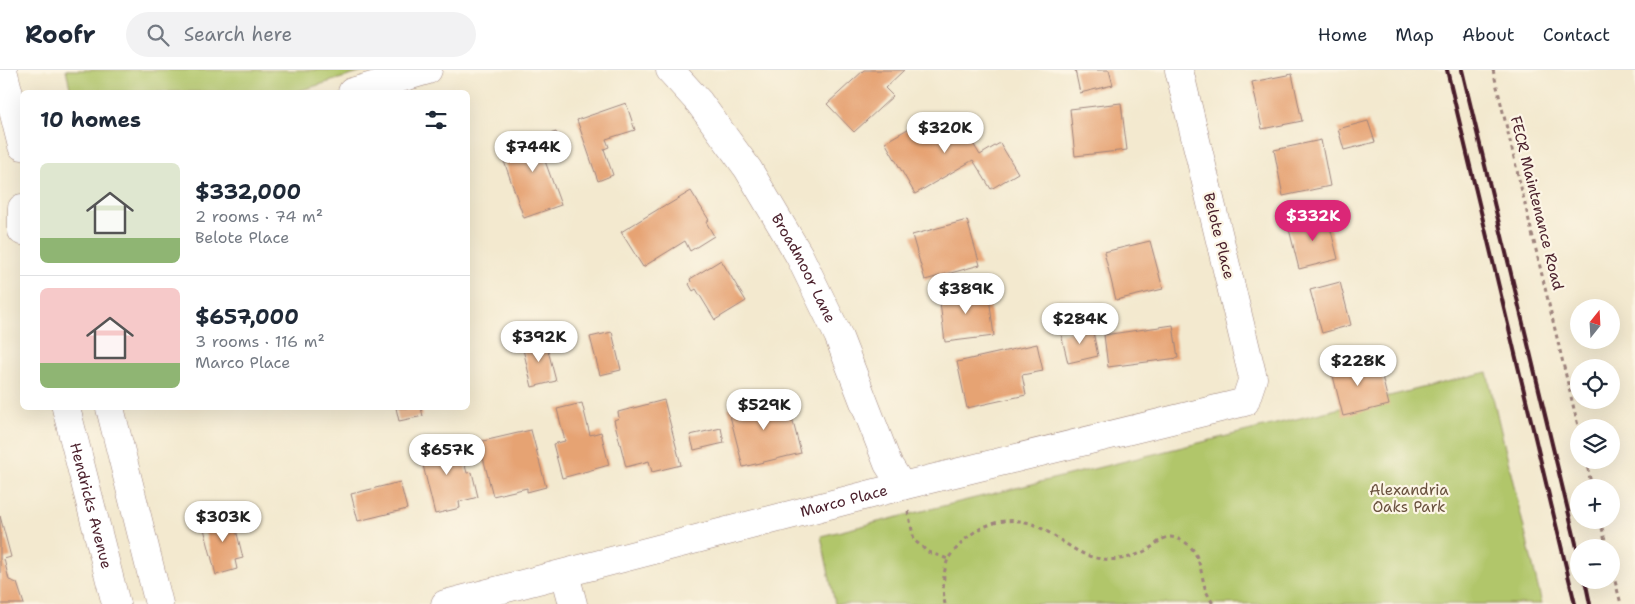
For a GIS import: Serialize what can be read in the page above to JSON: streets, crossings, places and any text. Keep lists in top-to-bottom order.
{
  "streets": {
    "street": [
      "Belote Place",
      "Broadmoor Lane",
      "Marco Place",
      "Hendricks Avenue"
    ],
    "path": ["FECR Maintenance Road"]
  },
  "crossings": [
    ["Belote Place", "Marco Place"],
    ["Broadmoor Lane", "Marco Place"]
  ],
  "parks": ["Alexandria Oaks Park"],
  "north": "top",
  "page": {
    "header": "Roofr",
    "search": "Search here",
    "nav": [
      "Home",
      "Map",
      "About",
      "Contact"
    ],
    "heading": "10 homes",
    "price": [
      "$320K",
      "$744K",
      "$332K",
      "$389K",
      "$284K",
      "$392K",
      "$228K",
      "$529K",
      "$657K",
      "$303K"
    ],
    "list": [
      {
        "name": "$332,000",
        "note": "2 rooms · 74 m² · Belote Place"
      },
      {
        "name": "$657,000",
        "note": "3 rooms · 116 m² · Marco Place"
      }
    ],
    "map_buttons": ["+", "−"]
  }
}
